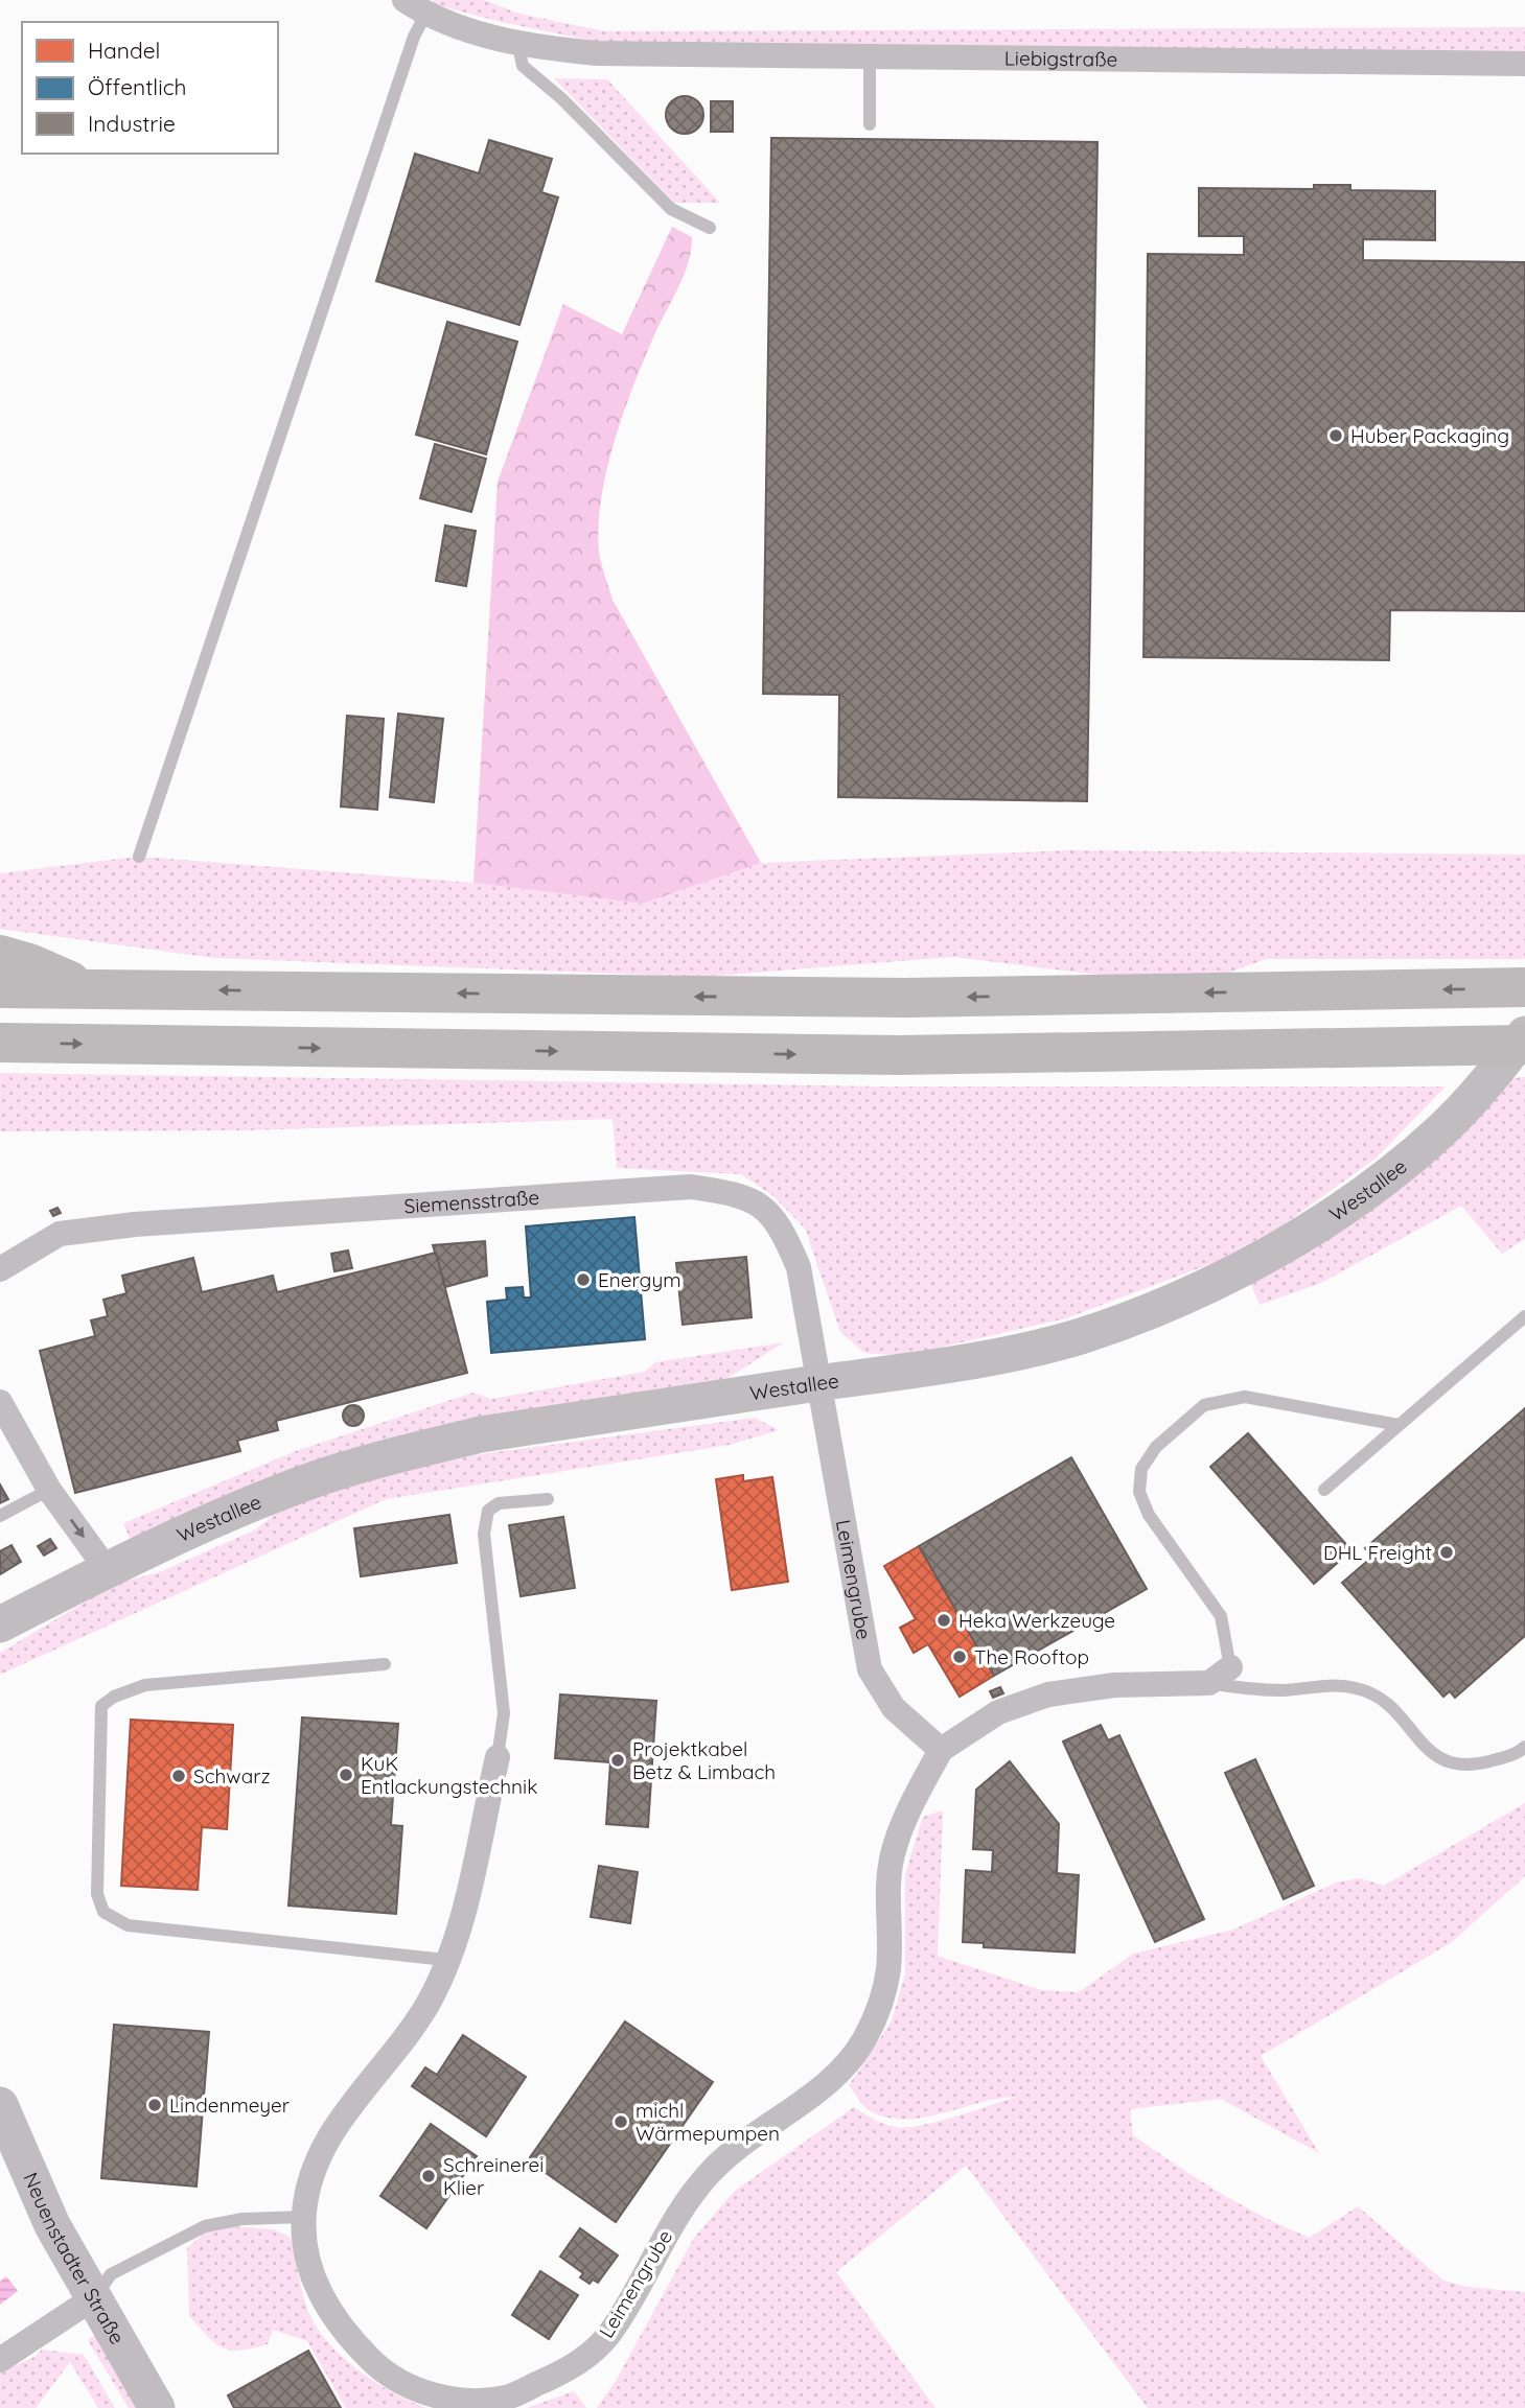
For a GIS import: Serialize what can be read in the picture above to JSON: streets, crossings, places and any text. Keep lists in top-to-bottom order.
{
  "streets": {
    "main road": ["Westallee", "Neuenstadter Straße"],
    "street": ["Liebigstraße", "Siemensstraße", "Leimengrube"]
  },
  "crossings": [
    ["Westallee", "Siemensstraße"],
    ["Westallee", "Leimengrube"],
    ["Siemensstraße", "Leimengrube"]
  ],
  "places": [
    "Huber Packaging",
    "Energym",
    "DHL Freight",
    "Heka Werkzeuge",
    "The Rooftop",
    "Projektkabel Betz & Limbach",
    "KuK Entlackungstechnik",
    "Schwarz",
    "Lindenmeyer",
    "michl Wärmepumpen",
    "Schreinerei Klier"
  ],
  "legend": ["Handel", "Öffentlich", "Industrie"]
}
